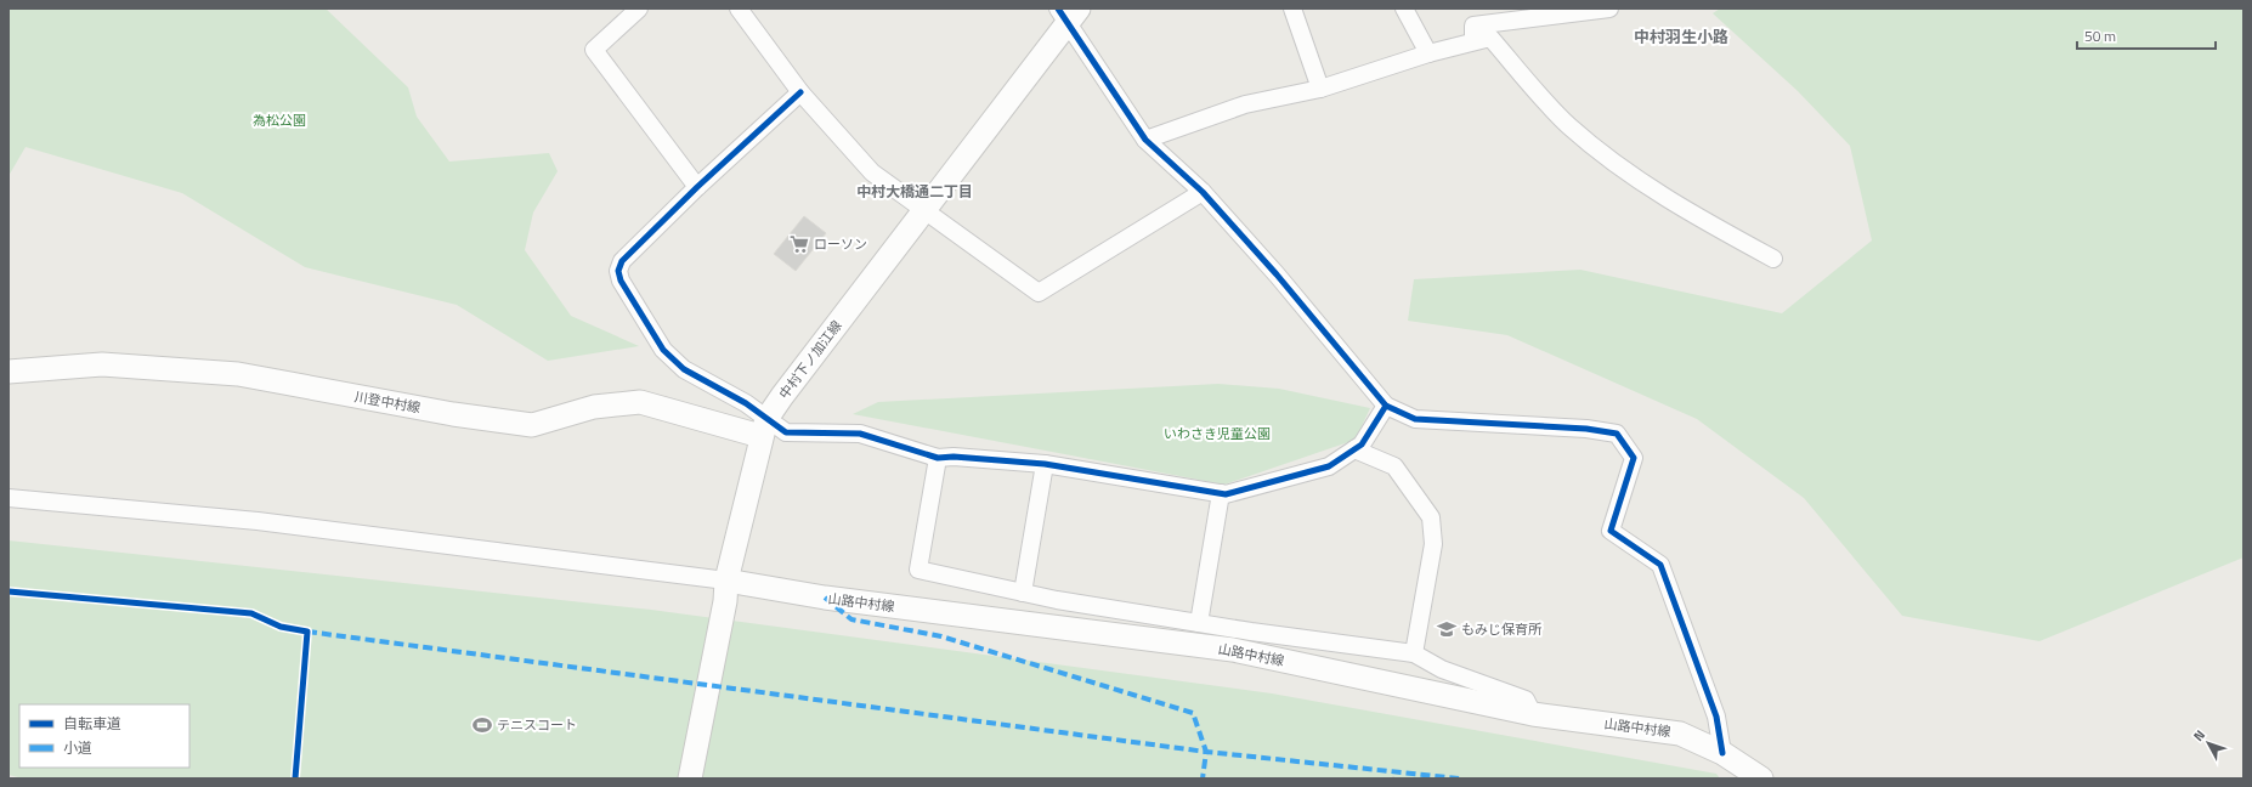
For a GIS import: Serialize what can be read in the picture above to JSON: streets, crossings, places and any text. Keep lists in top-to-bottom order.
{
  "streets": {
    "main road": ["中村下ノ加江線", "川登中村線", "山路中村線"]
  },
  "crossings": [
    ["中村下ノ加江線", "川登中村線"],
    ["中村下ノ加江線", "山路中村線"]
  ],
  "districts": ["中村羽生小路", "中村大橋通二丁目"],
  "parks": ["為松公園", "いわさき児童公園"],
  "places": {
    "supermarket": ["ローソン"],
    "school or university": ["もみじ保育所"],
    "sports": ["テニスコート"]
  },
  "legend": ["自転車道", "小道"],
  "scale_bar": "50 m",
  "north": "top left"
}
